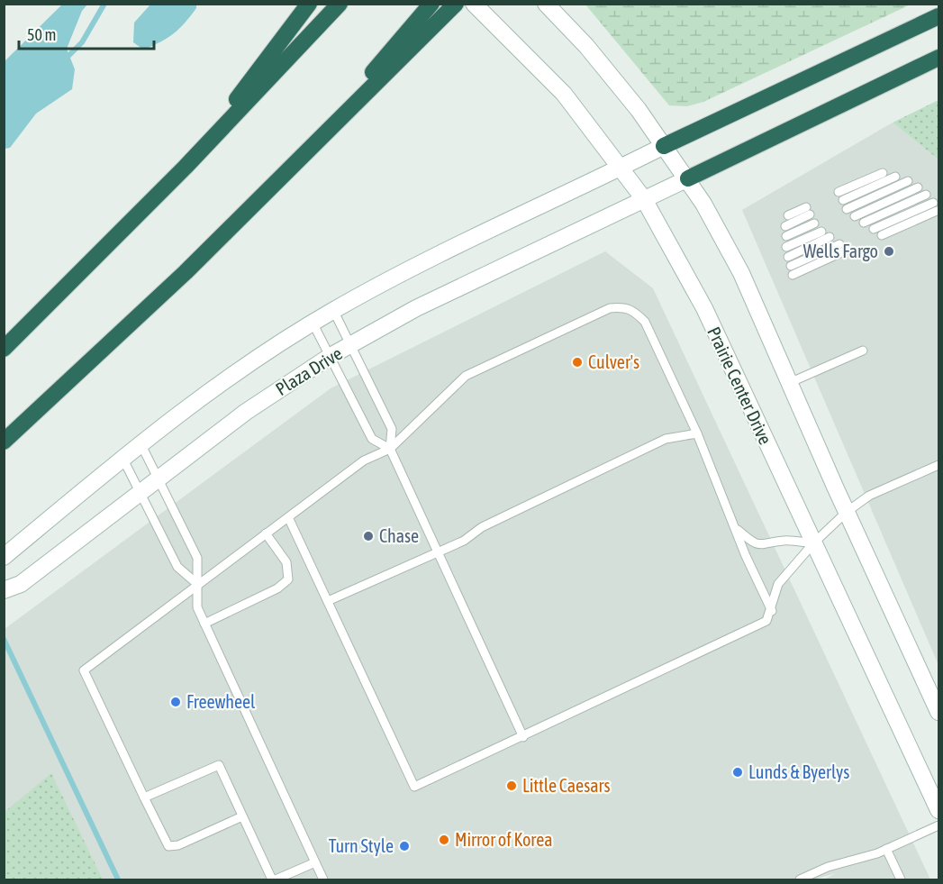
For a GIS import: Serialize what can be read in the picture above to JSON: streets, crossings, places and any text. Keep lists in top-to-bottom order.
{
  "streets": {
    "main road": ["Plaza Drive", "Prairie Center Drive"]
  },
  "crossings": [
    ["Plaza Drive", "Prairie Center Drive"]
  ],
  "places": [
    "Wells Fargo",
    "Culver's",
    "Chase",
    "Freewheel",
    "Lunds & Byerlys",
    "Little Caesars",
    "Mirror of Korea",
    "Turn Style"
  ],
  "scale_bar": "50 m"
}
